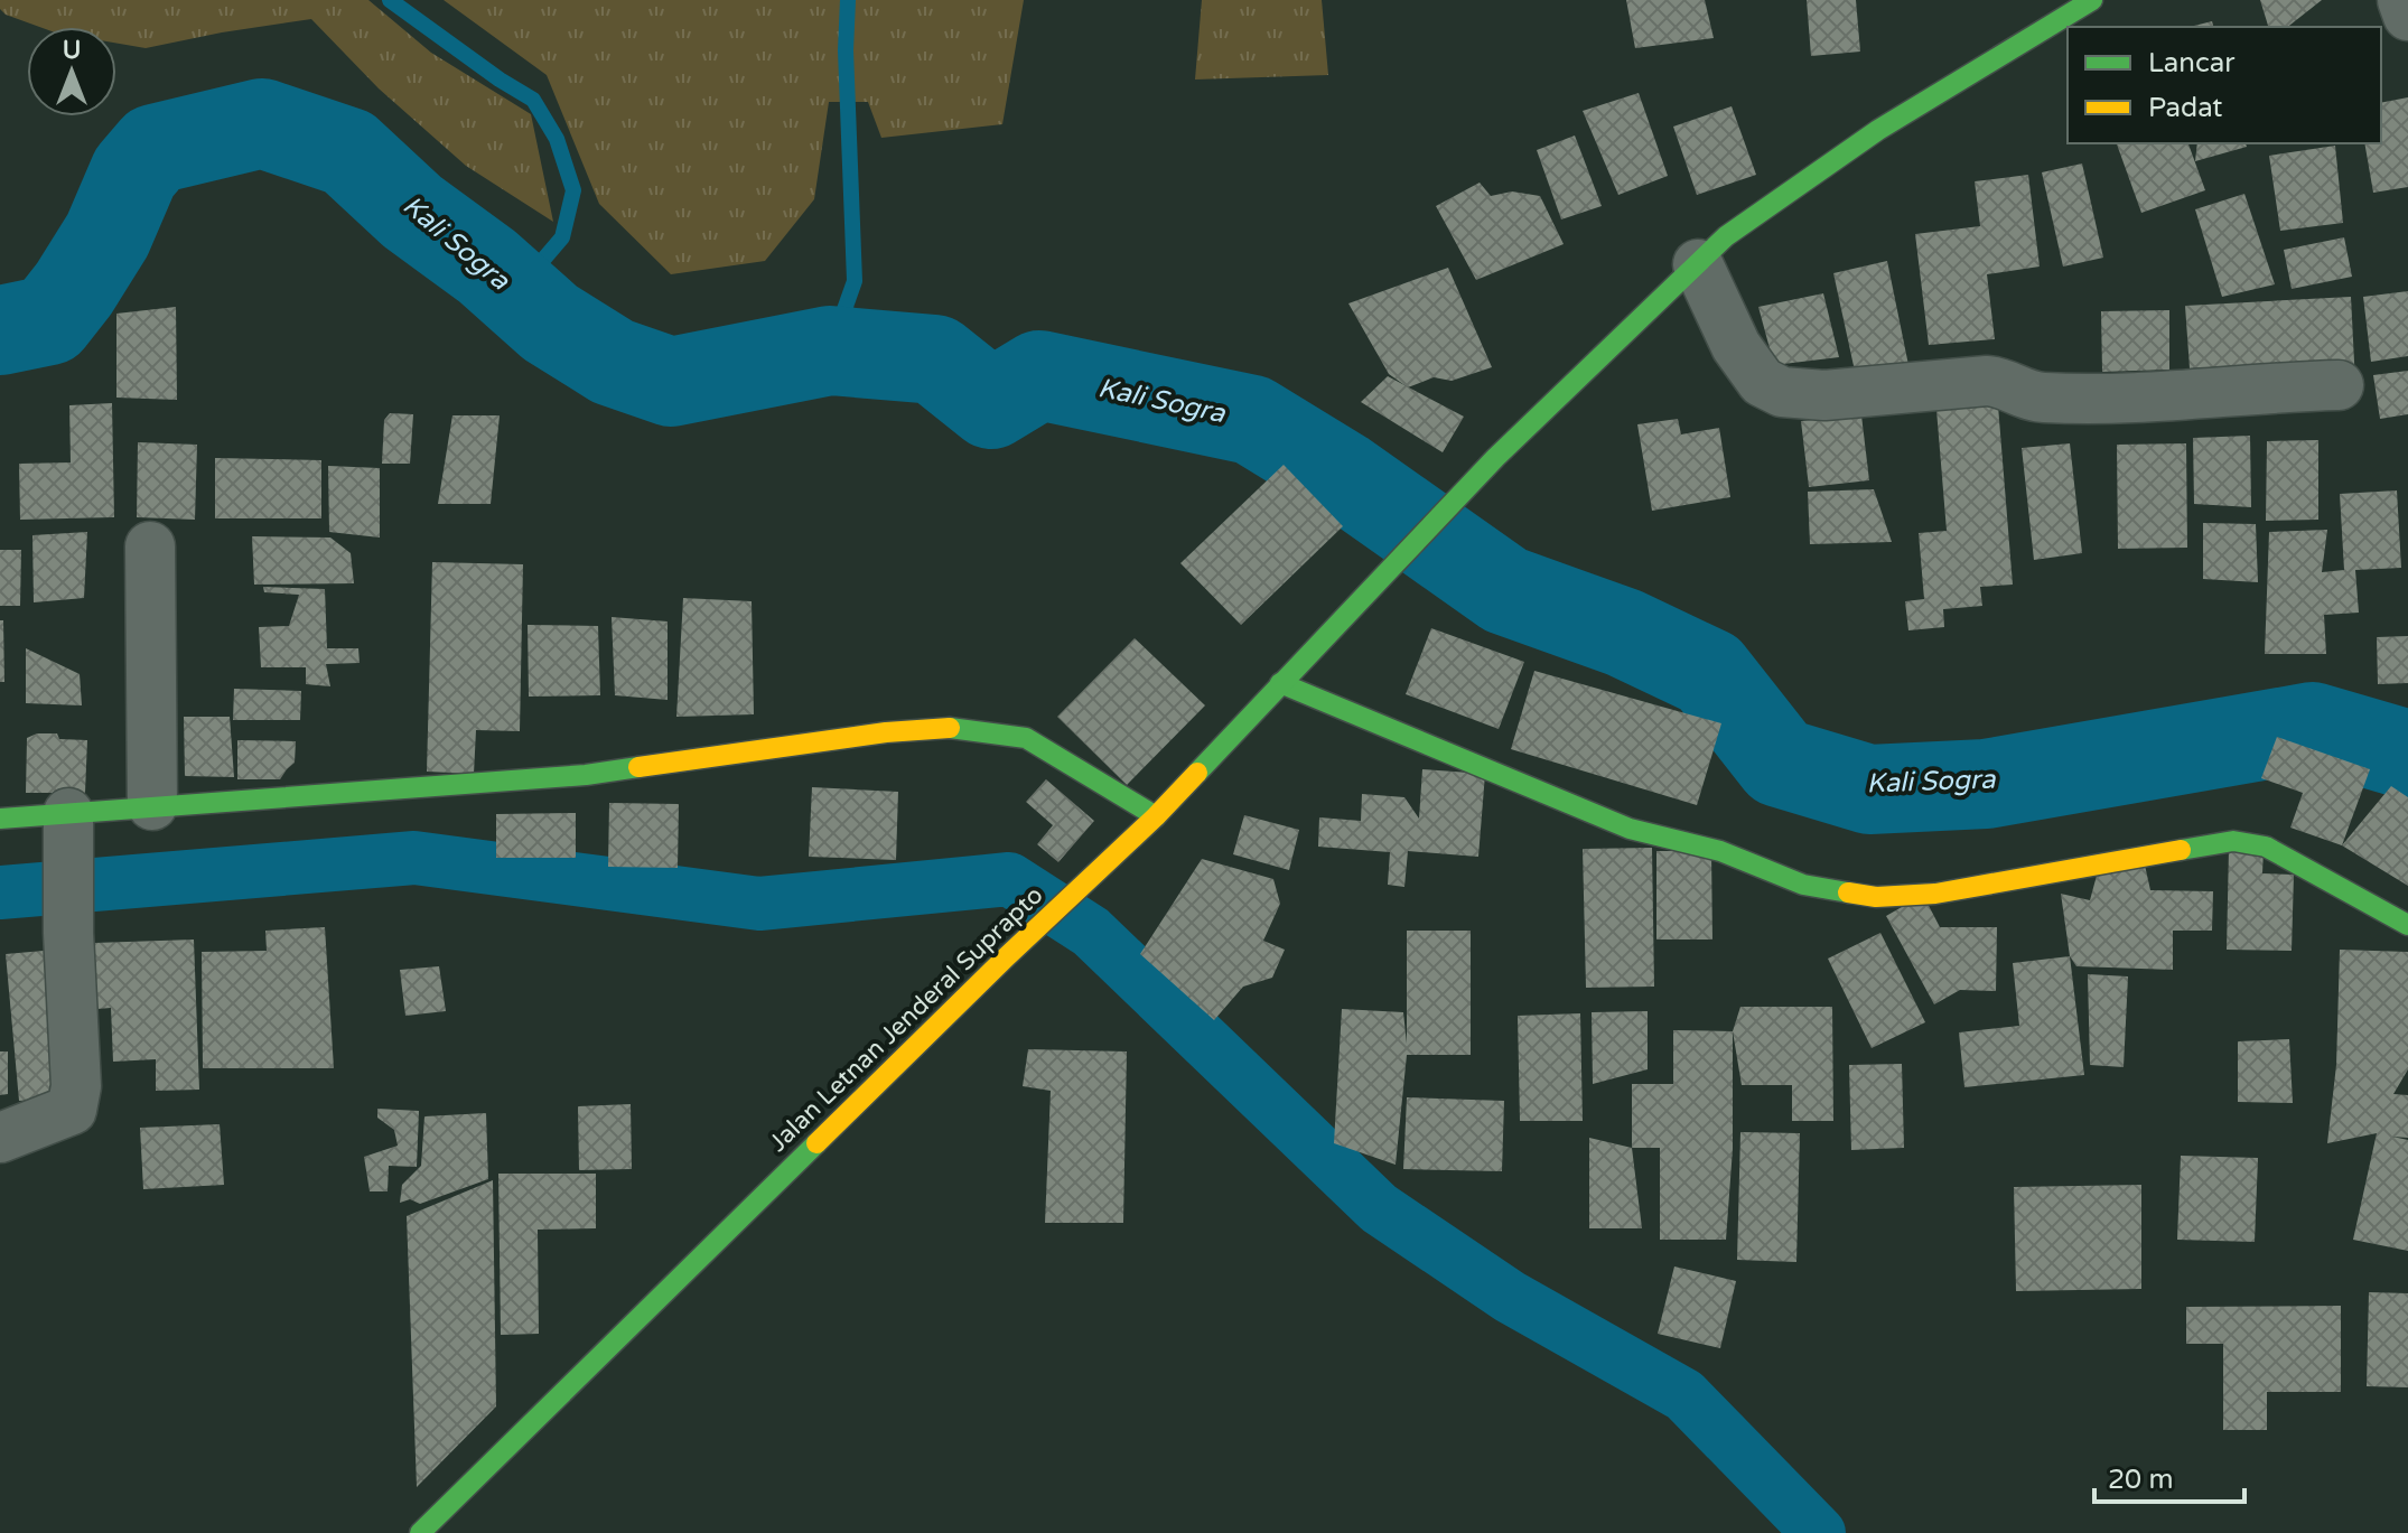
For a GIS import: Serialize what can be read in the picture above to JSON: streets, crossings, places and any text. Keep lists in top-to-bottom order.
{
  "streets": {
    "street": ["Jalan Letnan Jenderal Suprapto"]
  },
  "water": ["Kali Sogra"],
  "legend": ["Lancar", "Padat"],
  "scale_bar": "20 m",
  "north": "top"
}
